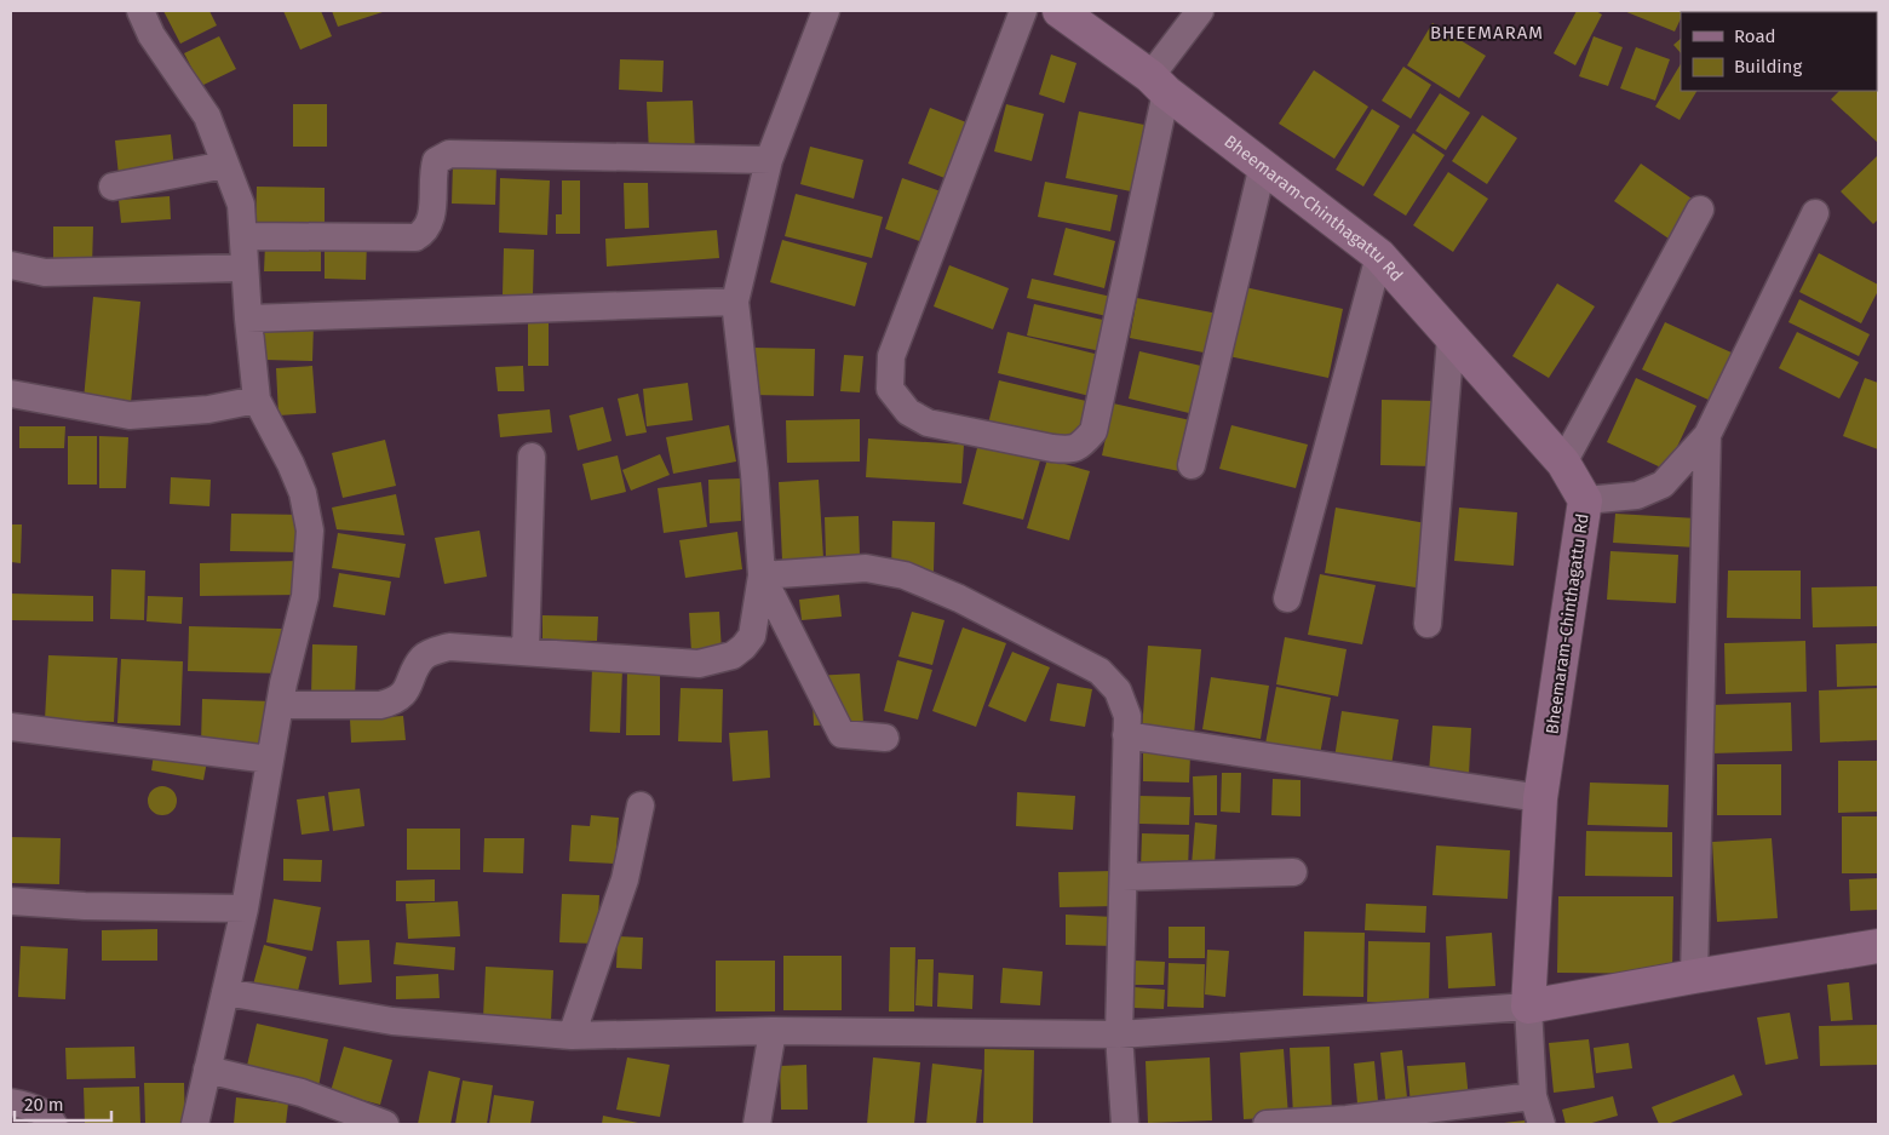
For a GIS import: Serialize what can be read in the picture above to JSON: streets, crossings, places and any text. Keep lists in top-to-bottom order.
{
  "streets": {
    "street": ["Bheemaram-Chinthagattu Rd"]
  },
  "districts": ["BHEEMARAM"],
  "legend": ["Road", "Building"],
  "scale_bar": "20 m"
}
